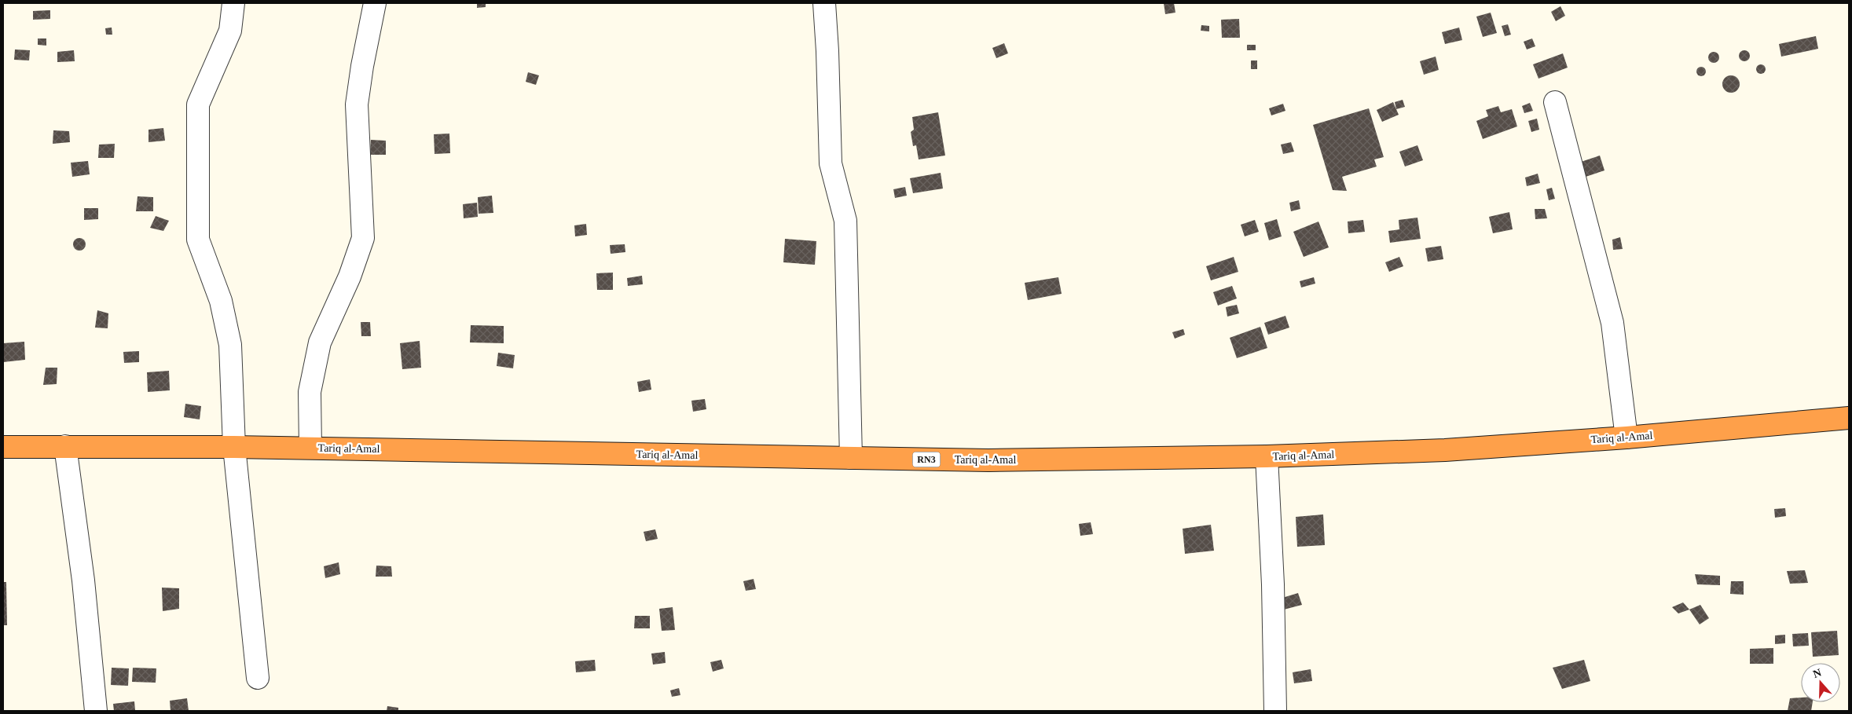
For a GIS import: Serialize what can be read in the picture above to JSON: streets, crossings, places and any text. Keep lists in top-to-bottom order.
{
  "streets": {
    "highway": ["Tariq al-Amal", "RN3"]
  },
  "north": "top"
}
